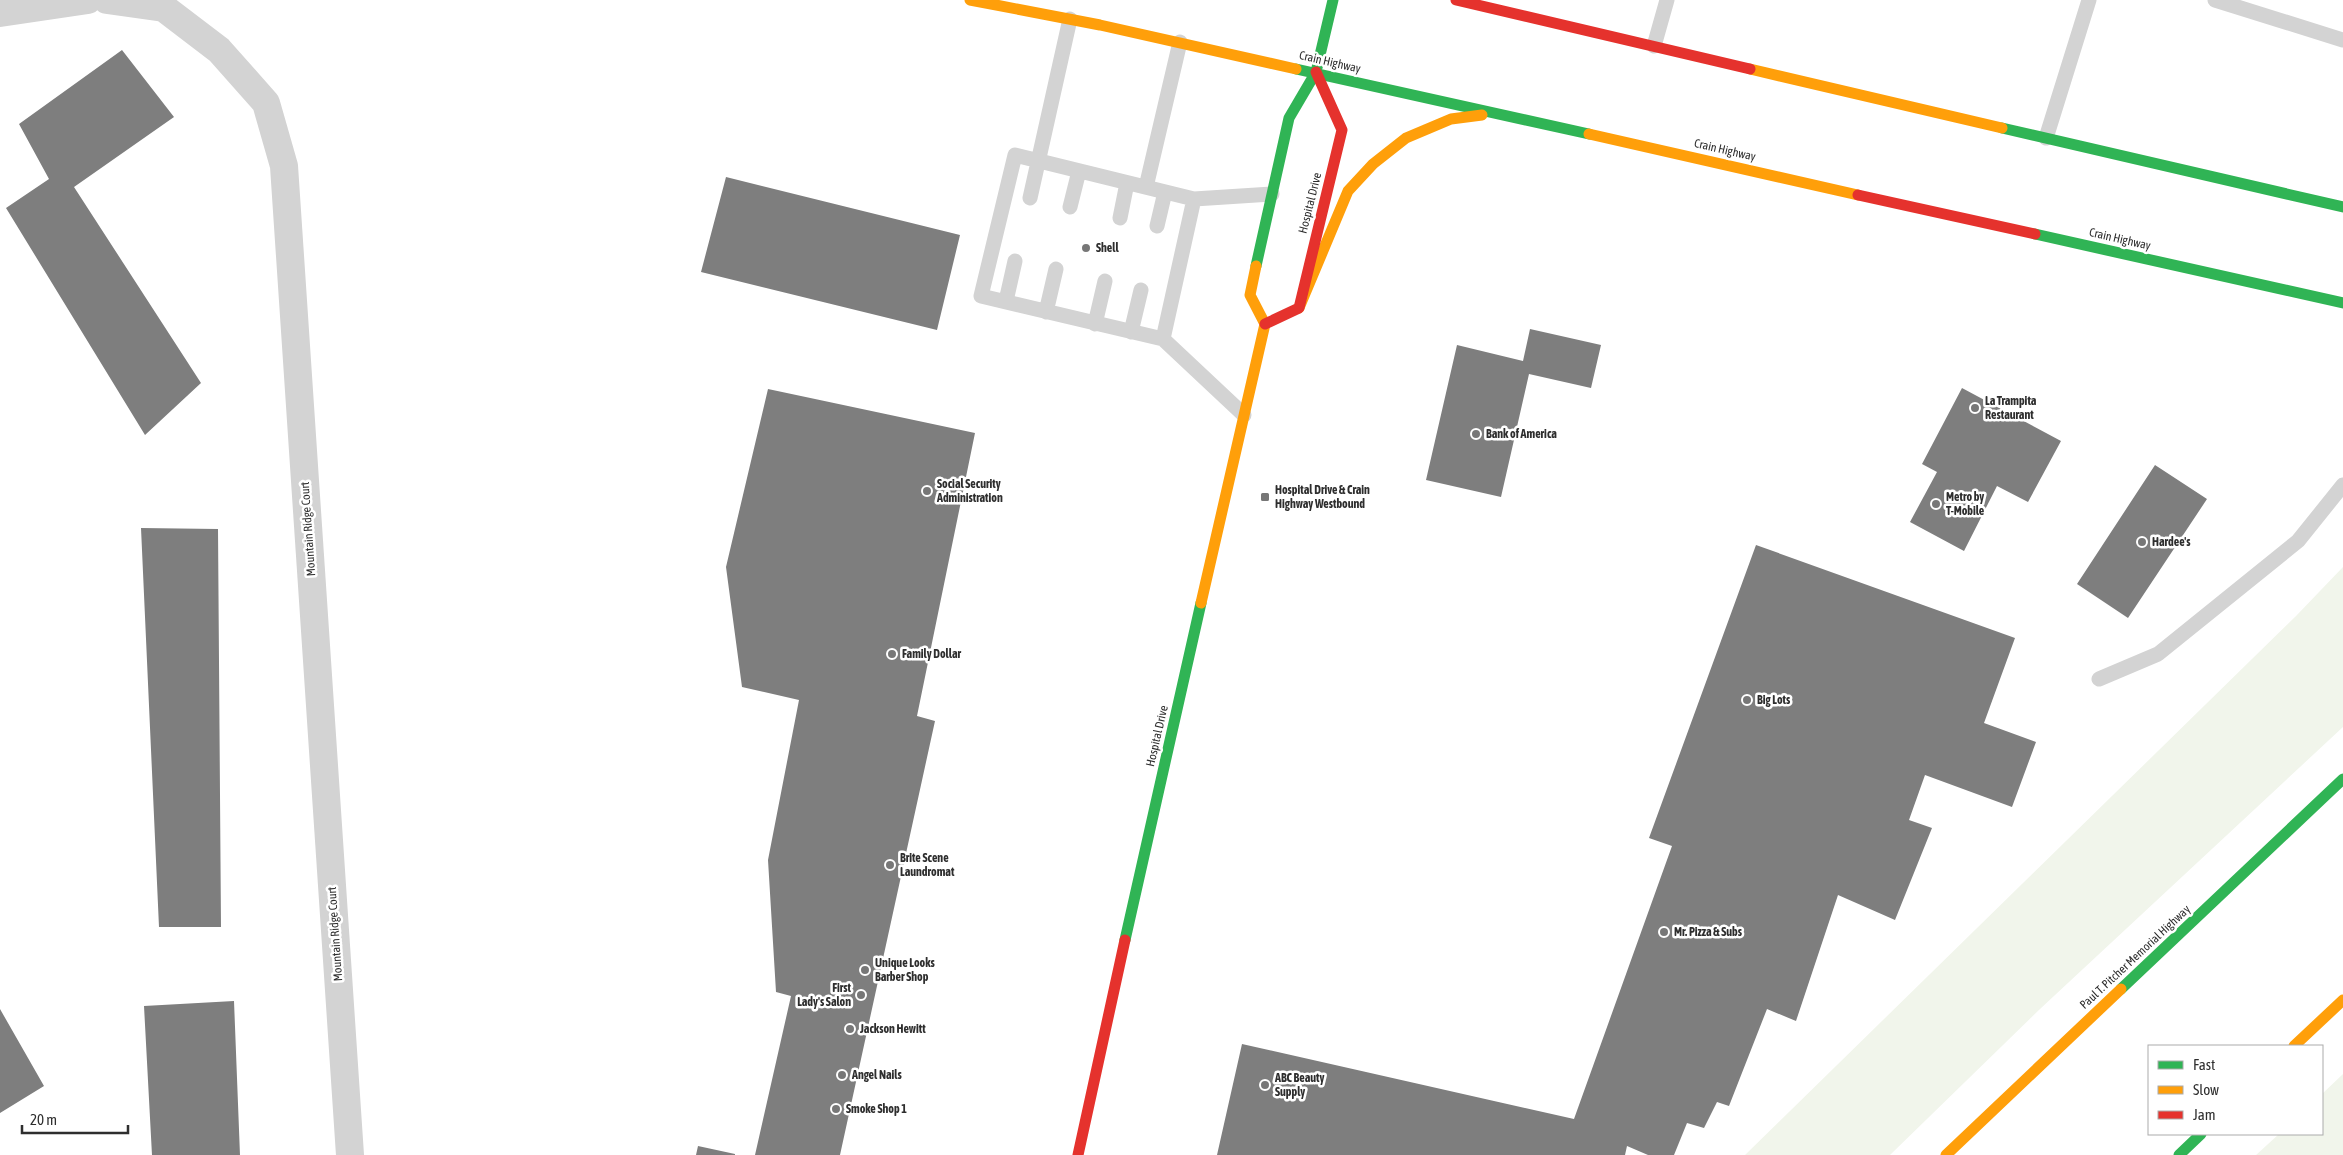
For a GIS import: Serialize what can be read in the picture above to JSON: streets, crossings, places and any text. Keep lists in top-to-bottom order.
{
  "streets": {
    "main road": ["Crain Highway", "Hospital Drive", "Paul T. Pitcher Memorial Highway"],
    "street": ["Mountain Ridge Court"]
  },
  "crossings": [
    ["Crain Highway", "Hospital Drive"]
  ],
  "places": {
    "other": [
      "Shell",
      "La Trampita Restaurant",
      "Bank of America",
      "Social Security Administration",
      "Metro by T-Mobile",
      "Hardee's",
      "Family Dollar",
      "Big Lots",
      "Brite Scene Laundromat",
      "Mr. Pizza & Subs",
      "Unique Looks Barber Shop",
      "First Lady's Salon",
      "Jackson Hewitt",
      "Angel Nails",
      "ABC Beauty Supply",
      "Smoke Shop 1"
    ],
    "transit": ["Hospital Drive & Crain Highway Westbound"]
  },
  "legend": ["Fast", "Slow", "Jam"],
  "scale_bar": "20 m"
}
